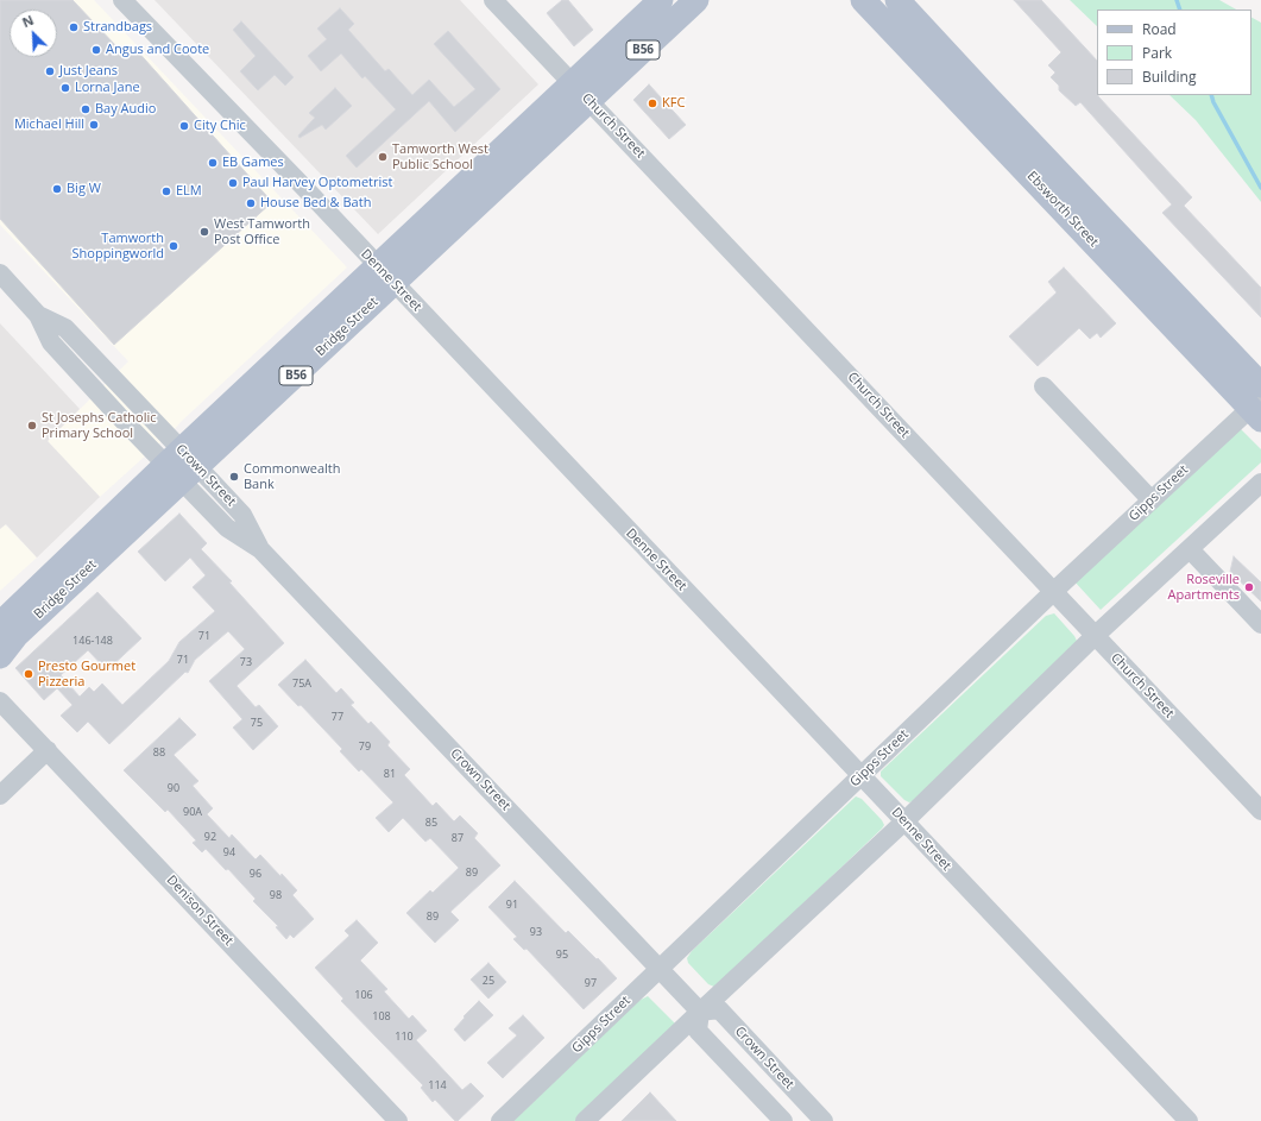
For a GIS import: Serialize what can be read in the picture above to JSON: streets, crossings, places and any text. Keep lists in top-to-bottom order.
{
  "streets": {
    "main road": ["B56", "Ebsworth Street", "Bridge Street"],
    "street": [
      "Church Street",
      "Denne Street",
      "Crown Street",
      "Gipps Street",
      "Denison Street"
    ]
  },
  "crossings": [
    ["Church Street", "Bridge Street"],
    ["Church Street", "Gipps Street"],
    ["Ebsworth Street", "Gipps Street"],
    ["Denne Street", "Bridge Street"],
    ["Denne Street", "Gipps Street"],
    ["Bridge Street", "Crown Street"],
    ["Crown Street", "Gipps Street"]
  ],
  "places": [
    "Strandbags",
    "Angus and Coote",
    "Just Jeans",
    "Lorna Jane",
    "KFC",
    "Bay Audio",
    "Michael Hill",
    "City Chic",
    "Tamworth West Public School",
    "EB Games",
    "Paul Harvey Optometrist",
    "Big W",
    "ELM",
    "House Bed & Bath",
    "West Tamworth Post Office",
    "Tamworth Shoppingworld",
    "St Josephs Catholic Primary School",
    "Commonwealth Bank",
    "Roseville Apartments",
    "Presto Gourmet Pizzeria"
  ],
  "house_numbers": [
    "71",
    "146-148",
    "71",
    "73",
    "75A",
    "77",
    "75",
    "79",
    "88",
    "81",
    "90",
    "90A",
    "85",
    "92",
    "87",
    "94",
    "89",
    "96",
    "98",
    "91",
    "89",
    "93",
    "95",
    "25",
    "97",
    "106",
    "108",
    "110",
    "114"
  ],
  "legend": ["Road", "Park", "Building"],
  "north": "top left"
}
